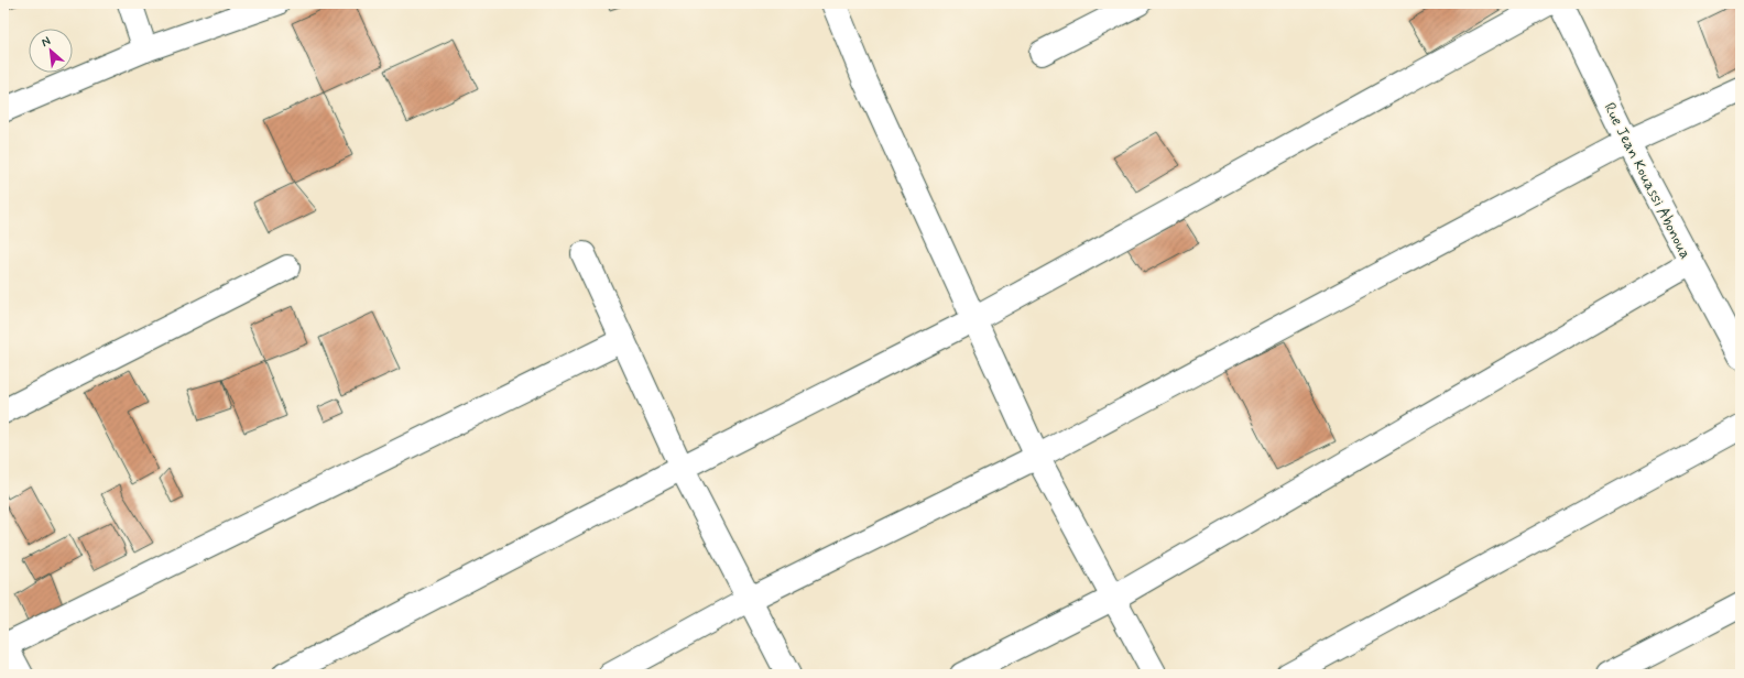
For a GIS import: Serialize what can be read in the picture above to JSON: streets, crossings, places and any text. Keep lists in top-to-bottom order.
{
  "streets": {
    "street": ["Rue Jean Kouassi Abonoua"]
  },
  "north": "top left"
}
